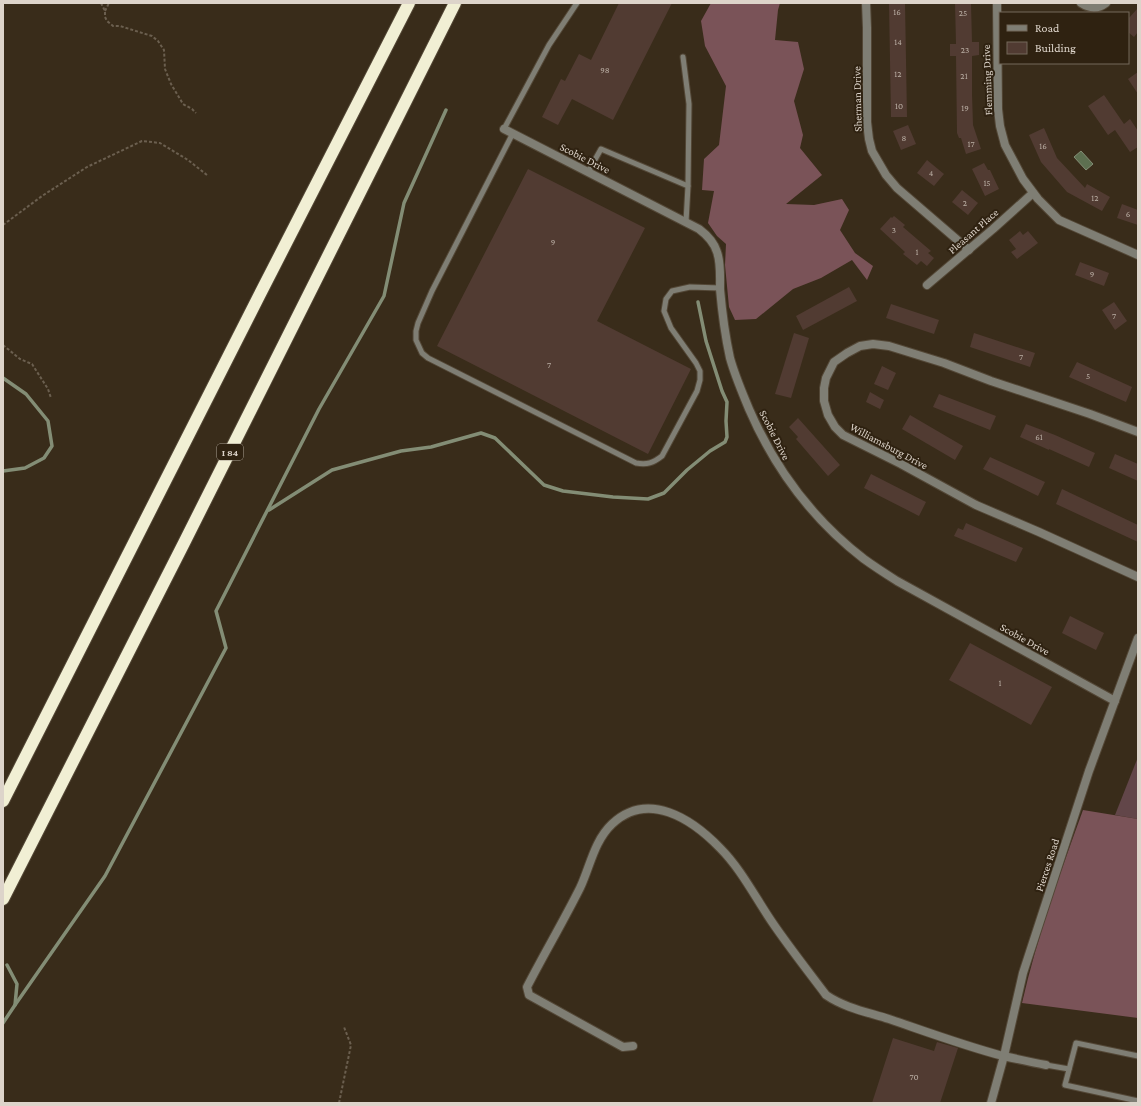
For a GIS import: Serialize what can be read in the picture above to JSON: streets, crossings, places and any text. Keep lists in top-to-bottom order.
{
  "streets": {
    "highway": ["I 84"],
    "street": [
      "Flemming Drive",
      "Sherman Drive",
      "Scobie Drive",
      "Pleasant Place",
      "Williamsburg Drive",
      "Pierces Road"
    ]
  },
  "crossings": [
    ["Flemming Drive", "Pleasant Place"],
    ["Sherman Drive", "Pleasant Place"],
    ["Scobie Drive", "Pierces Road"]
  ],
  "house_numbers": [
    "16",
    "25",
    "14",
    "23",
    "98",
    "12",
    "21",
    "10",
    "19",
    "8",
    "17",
    "16",
    "4",
    "15",
    "12",
    "2",
    "6",
    "3",
    "9",
    "1",
    "9",
    "7",
    "7",
    "7",
    "5",
    "61",
    "1",
    "70"
  ],
  "legend": ["Road", "Building"]
}
